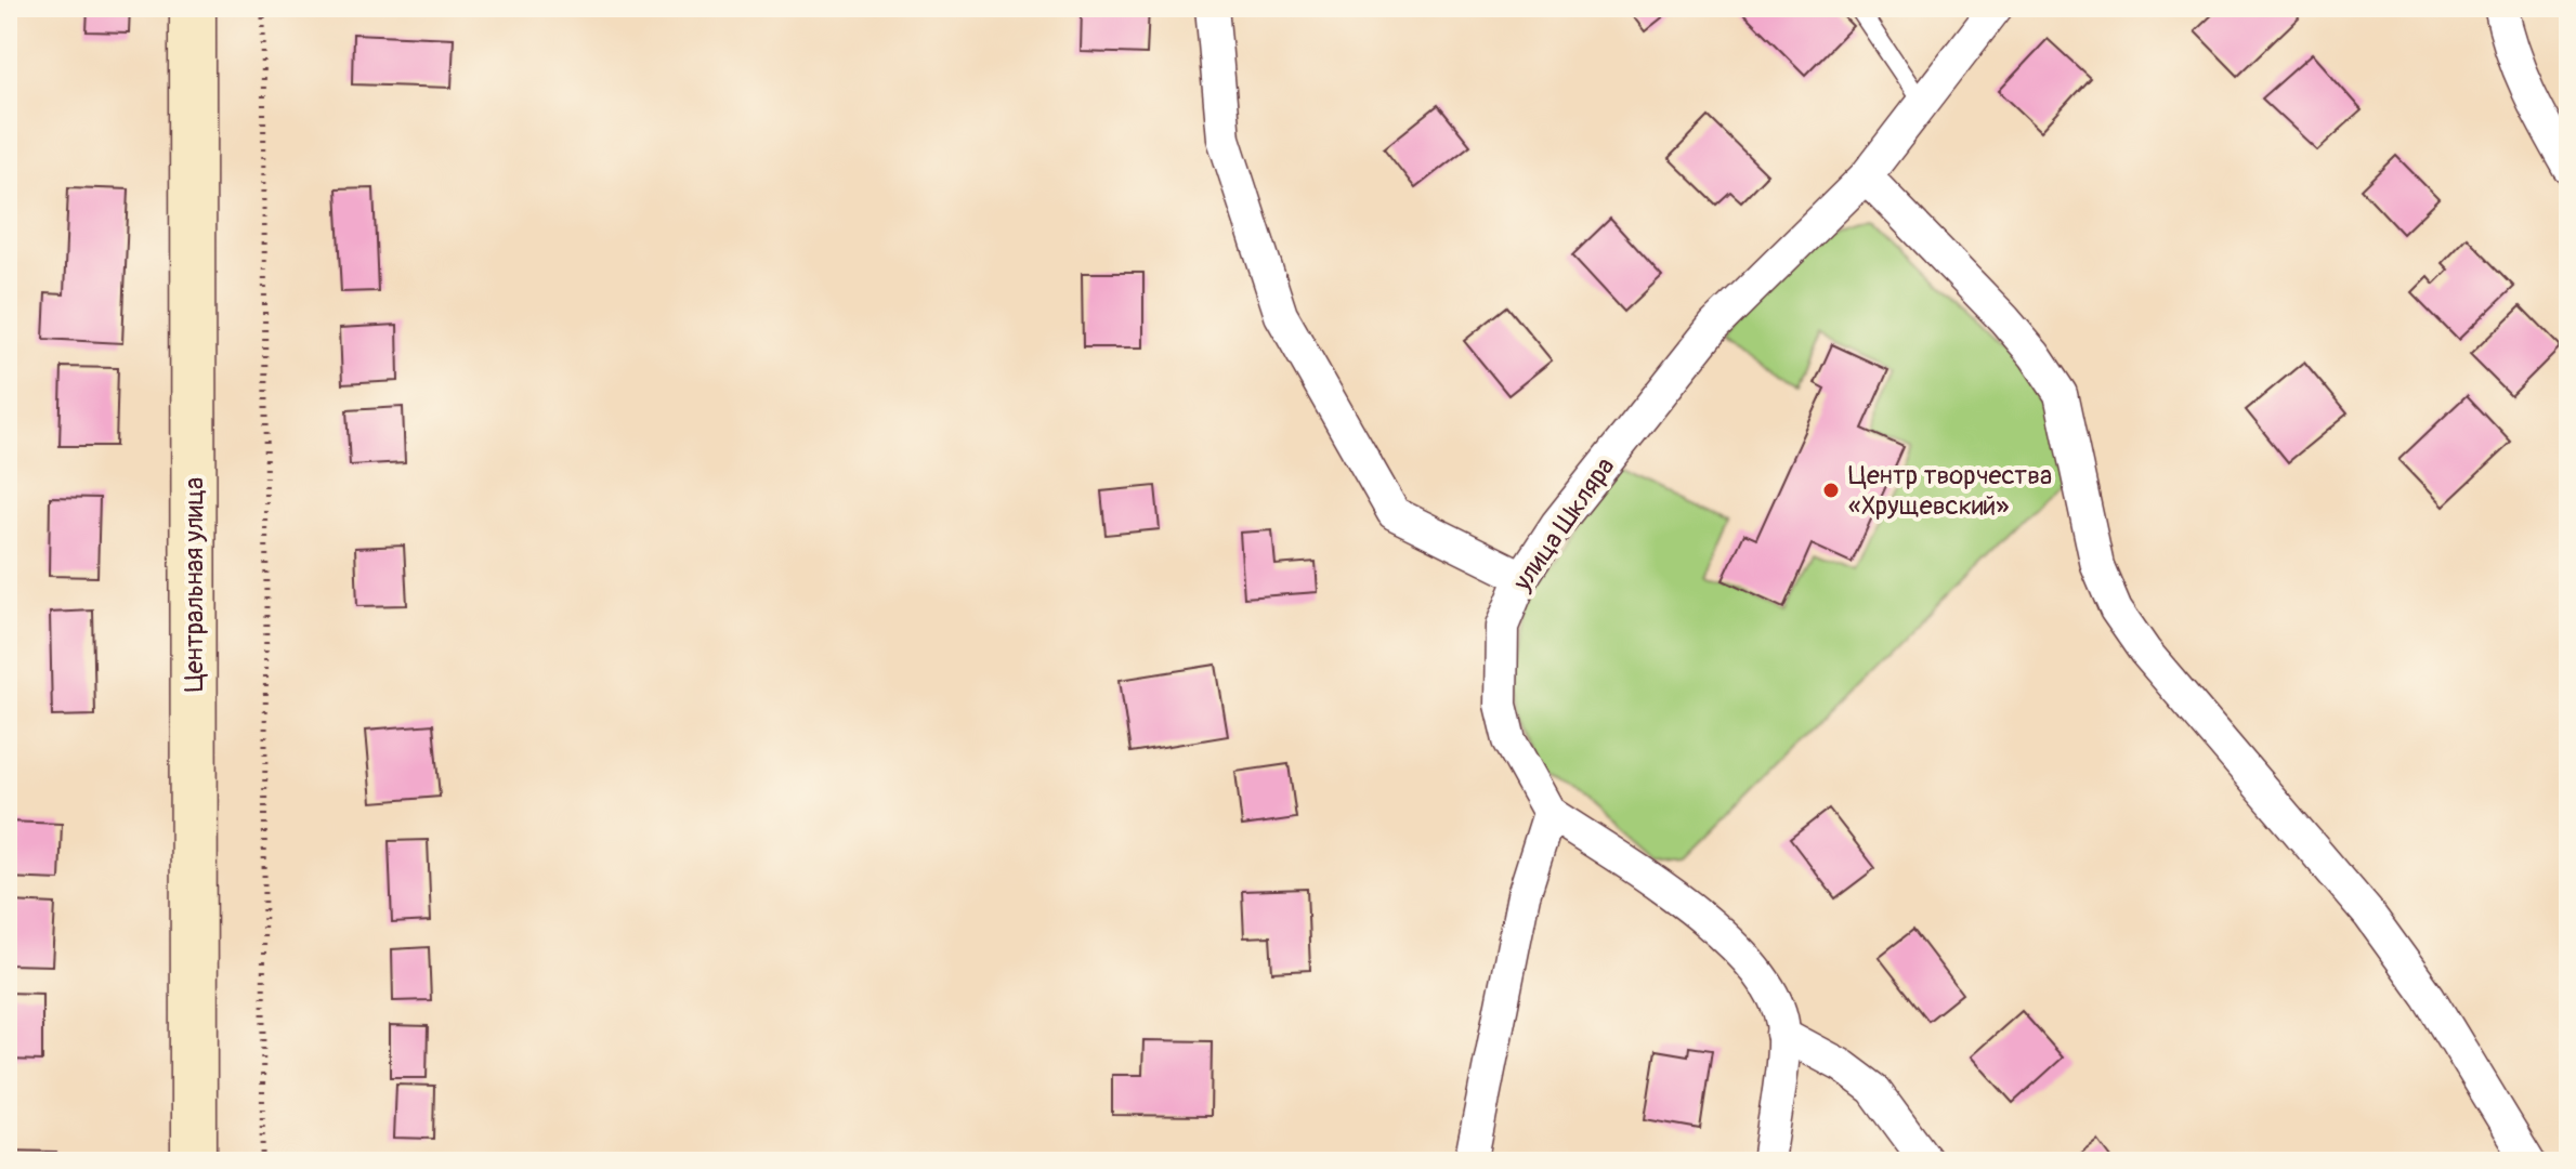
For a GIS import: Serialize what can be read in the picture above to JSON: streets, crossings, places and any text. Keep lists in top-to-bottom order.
{
  "streets": {
    "main road": ["Центральная улица"],
    "street": ["улица Шкляра"]
  },
  "places": ["Центр творчества «Хрущевский»"]
}
